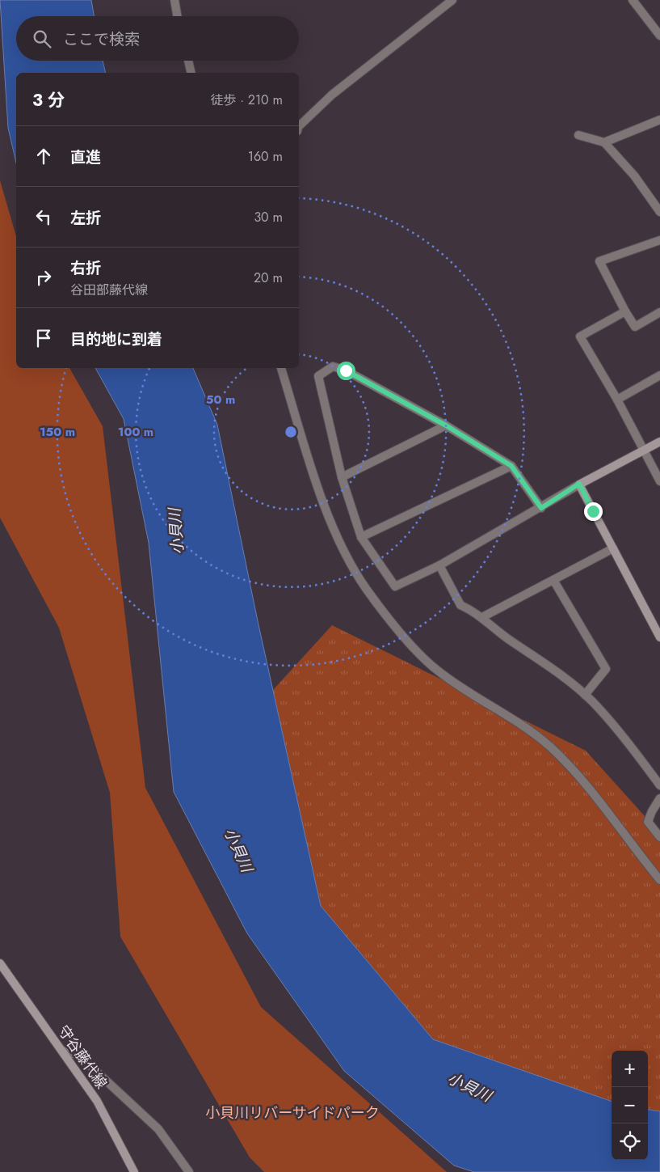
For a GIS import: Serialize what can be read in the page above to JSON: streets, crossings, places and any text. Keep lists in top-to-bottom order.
{
  "streets": {
    "main road": ["守谷藤代線"]
  },
  "water": ["小貝川"],
  "parks": ["小貝川リバーサイドパーク"],
  "page": {
    "search": "ここで検索",
    "heading": ["3 分", "徒歩 · 210 m"],
    "list": [
      ["直進", "160 m"],
      ["左折", "30 m"],
      ["右折", "谷田部藤代線", "20 m"],
      "目的地に到着"
    ],
    "map_buttons": ["+", "−"]
  },
  "rings": ["50 m", "150 m", "100 m"]
}
